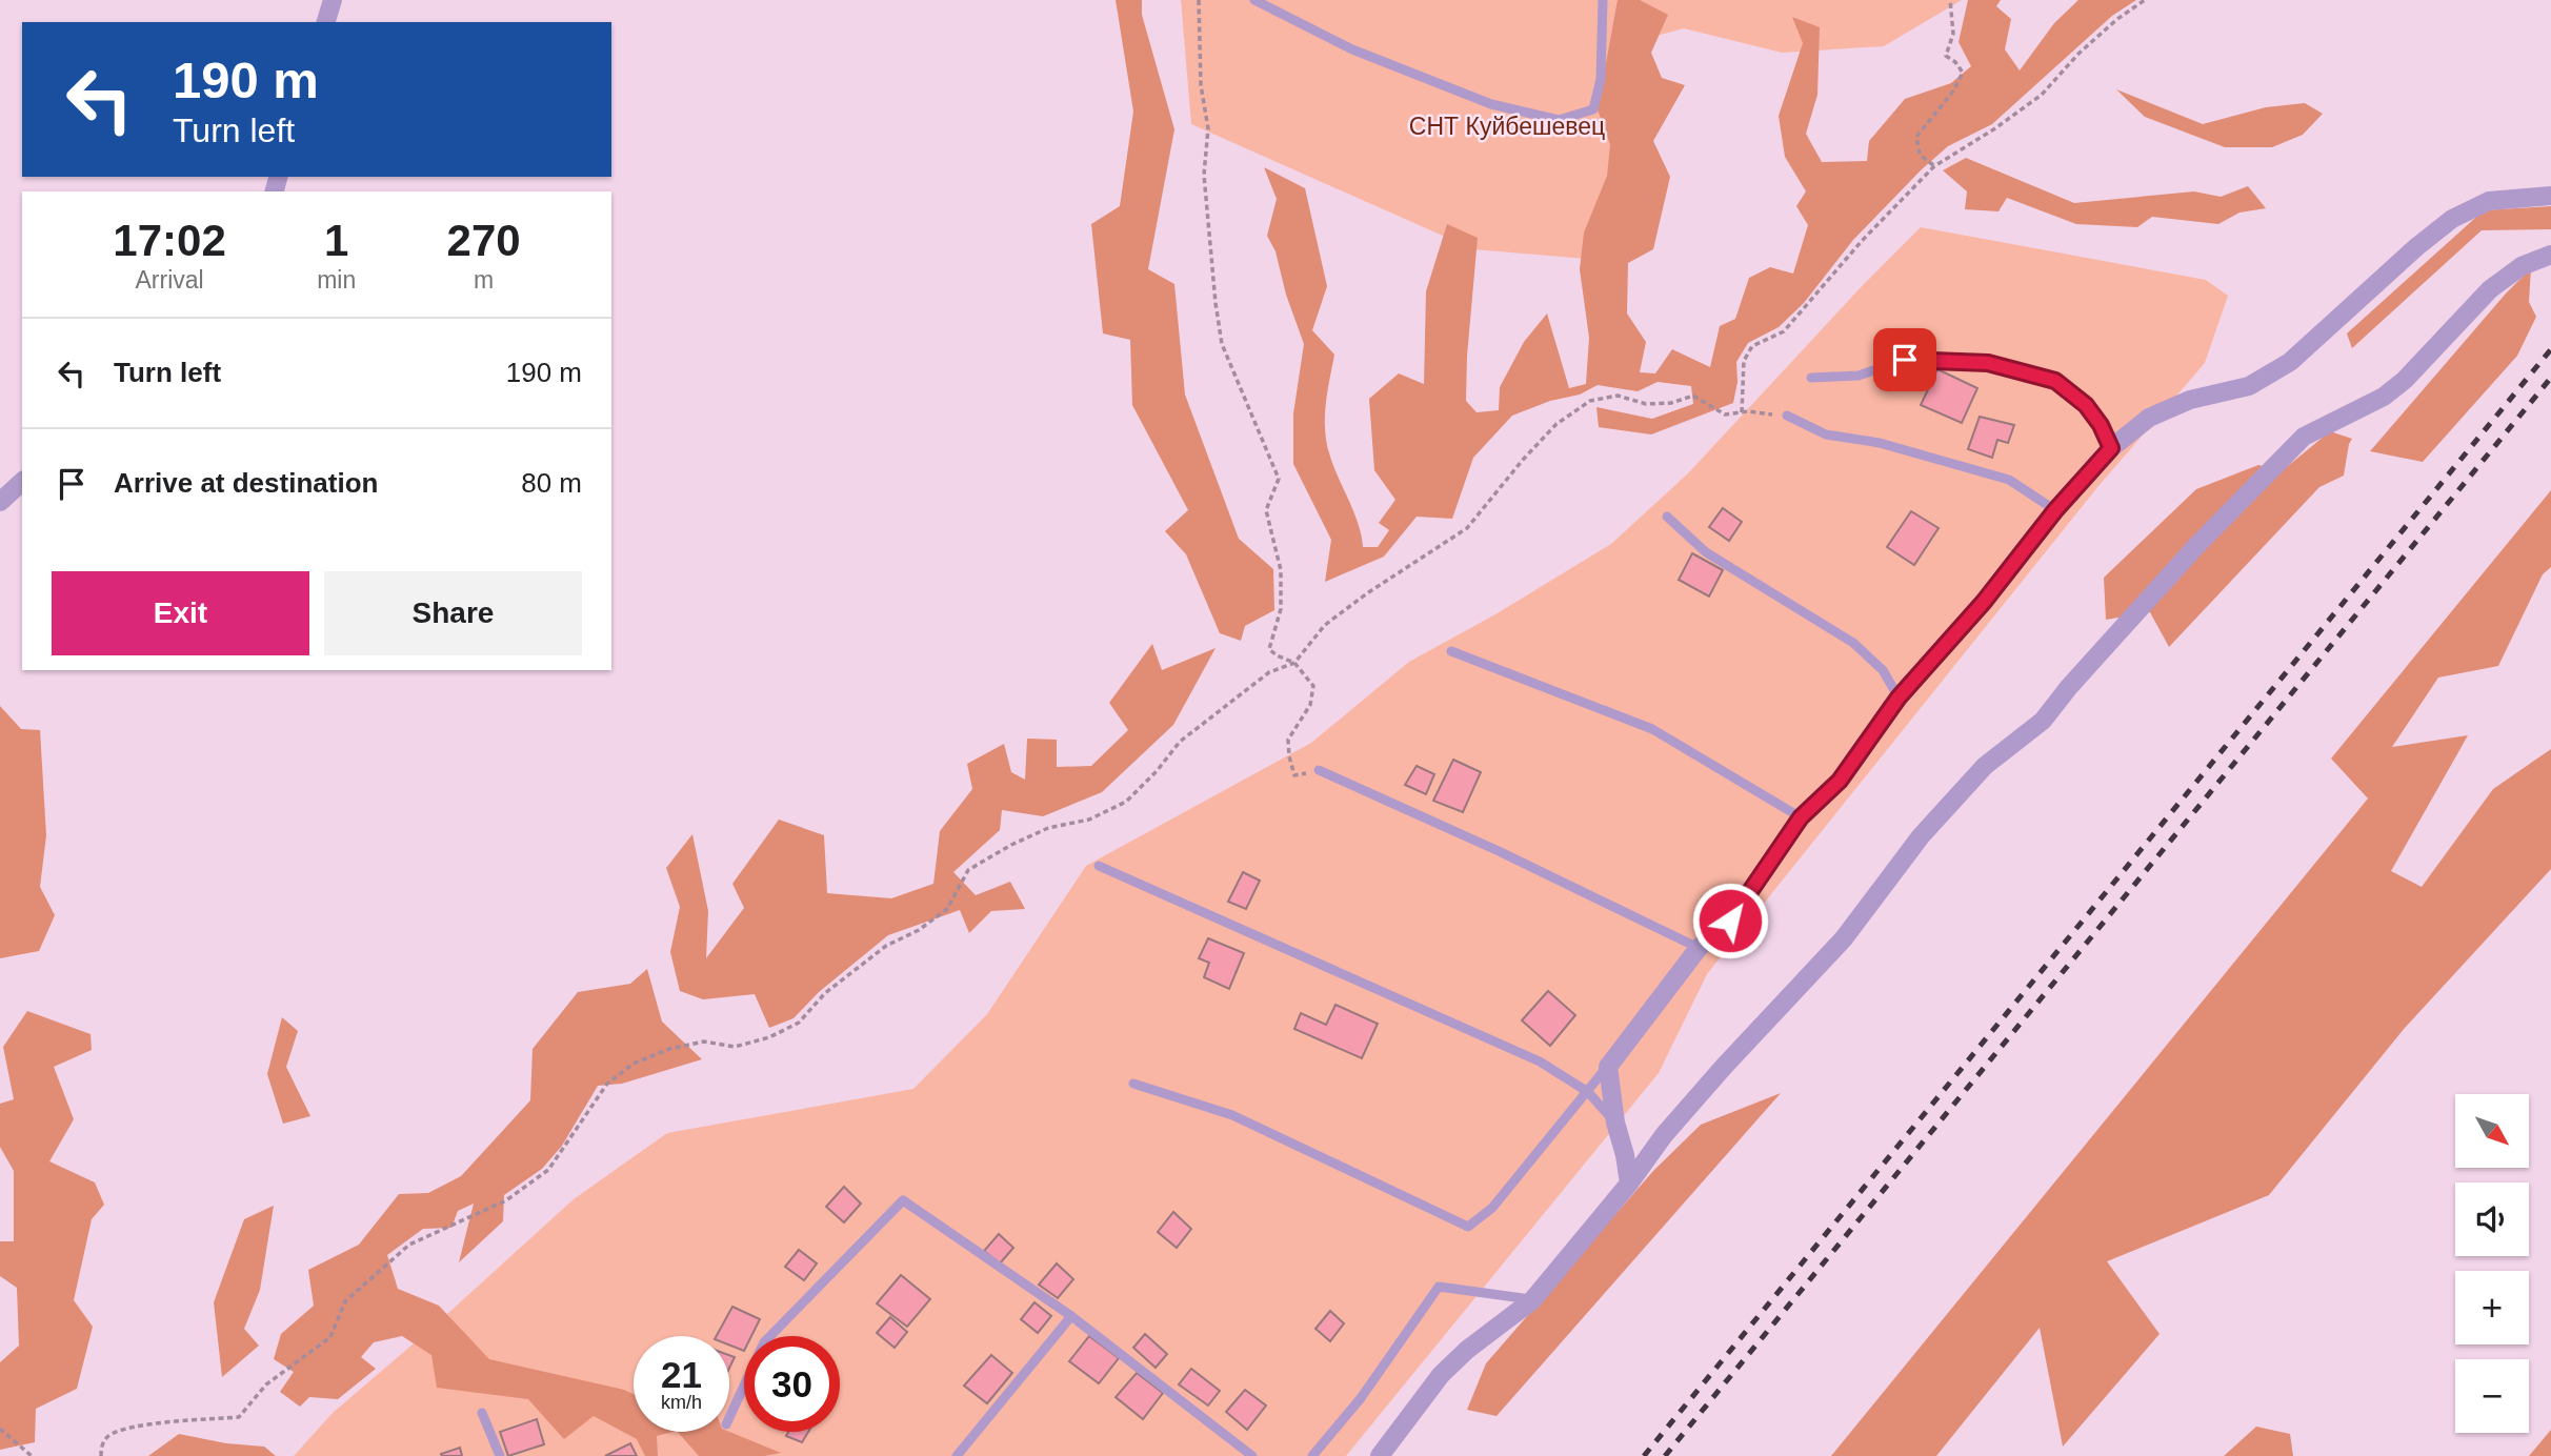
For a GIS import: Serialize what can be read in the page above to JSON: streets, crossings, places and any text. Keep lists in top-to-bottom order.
{
  "parks": ["СНТ Куйбешевец"],
  "north": "bottom right",
  "page": {
    "turn": ["190 m", "Turn left"],
    "eta": [
      "17:02",
      "Arrival",
      "1",
      "min",
      "270",
      "m"
    ],
    "list": [
      {
        "name": "Turn left",
        "value": "190 m"
      },
      {
        "name": "Arrive at destination",
        "value": "80 m"
      }
    ],
    "buttons": ["Exit", "Share"],
    "map_buttons": ["+", "−"],
    "speed": "21 km/h",
    "limit": "30"
  }
}
